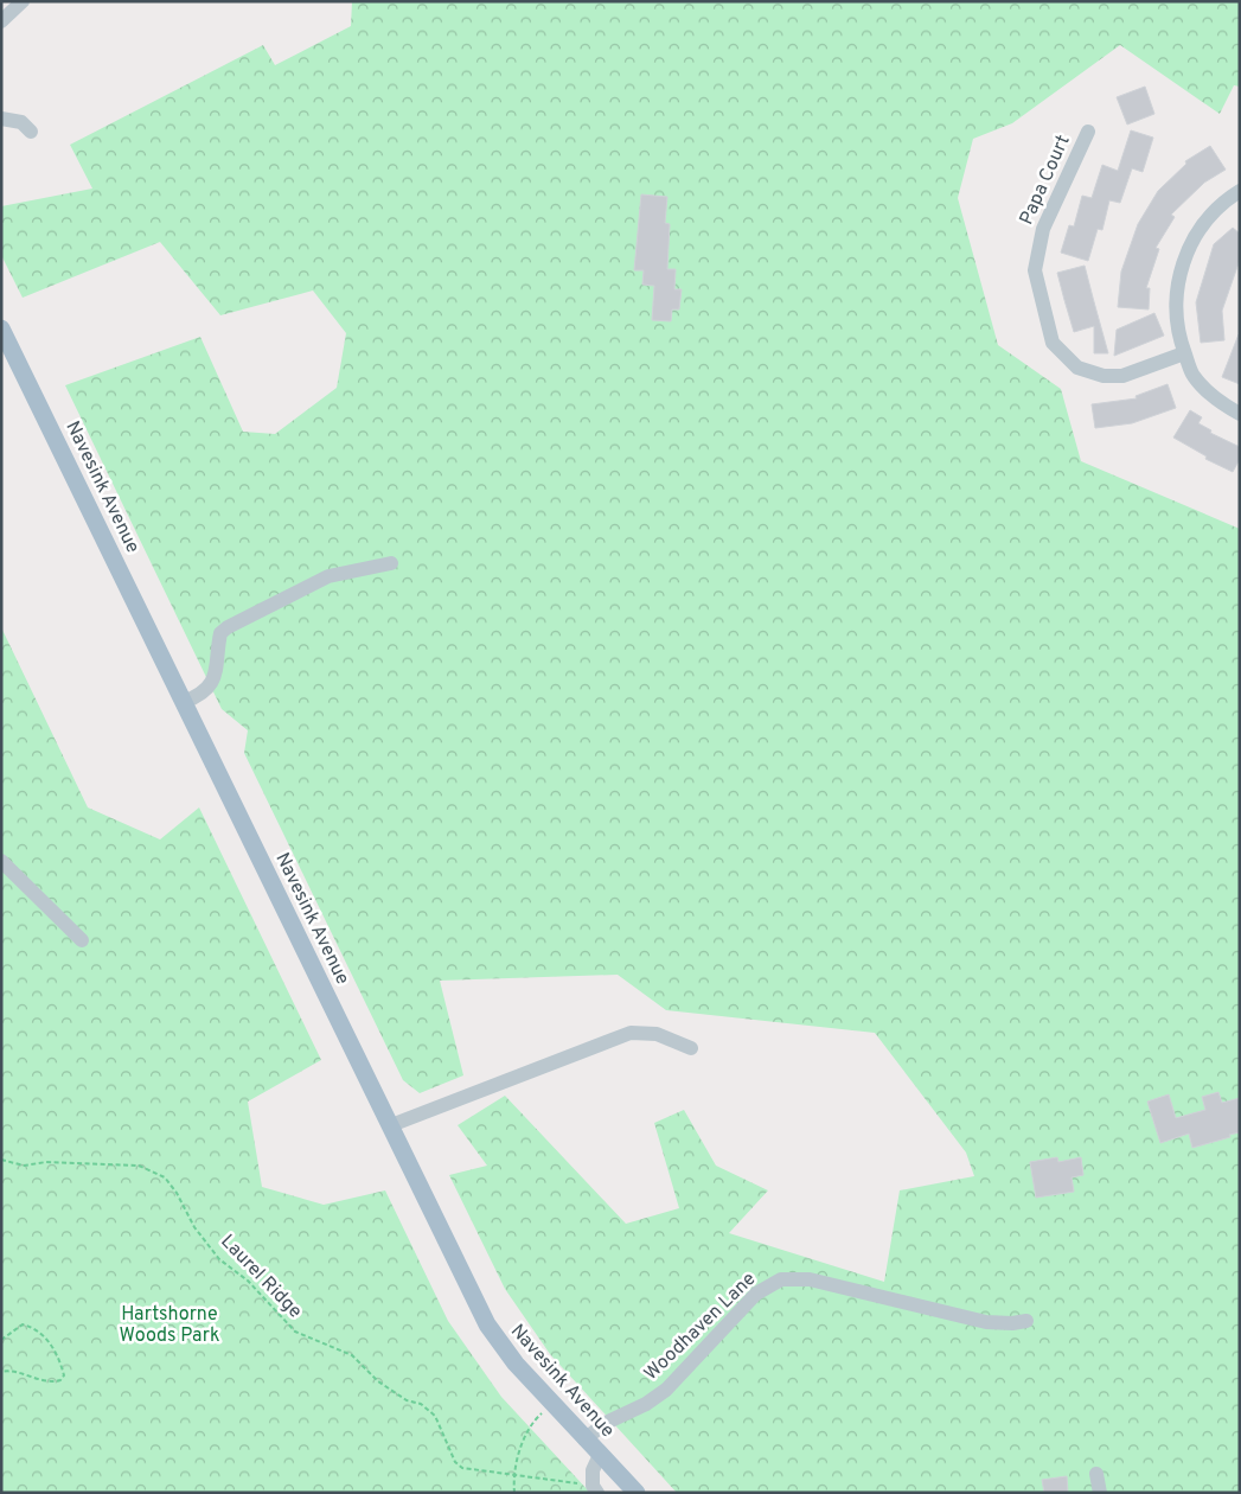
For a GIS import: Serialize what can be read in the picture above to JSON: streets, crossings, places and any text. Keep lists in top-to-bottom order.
{
  "streets": {
    "main road": ["Navesink Avenue"],
    "street": ["Papa Court", "Woodhaven Lane"],
    "path": ["Laurel Ridge"]
  },
  "crossings": [
    ["Navesink Avenue", "Woodhaven Lane"]
  ],
  "parks": ["Hartshorne Woods Park"]
}
